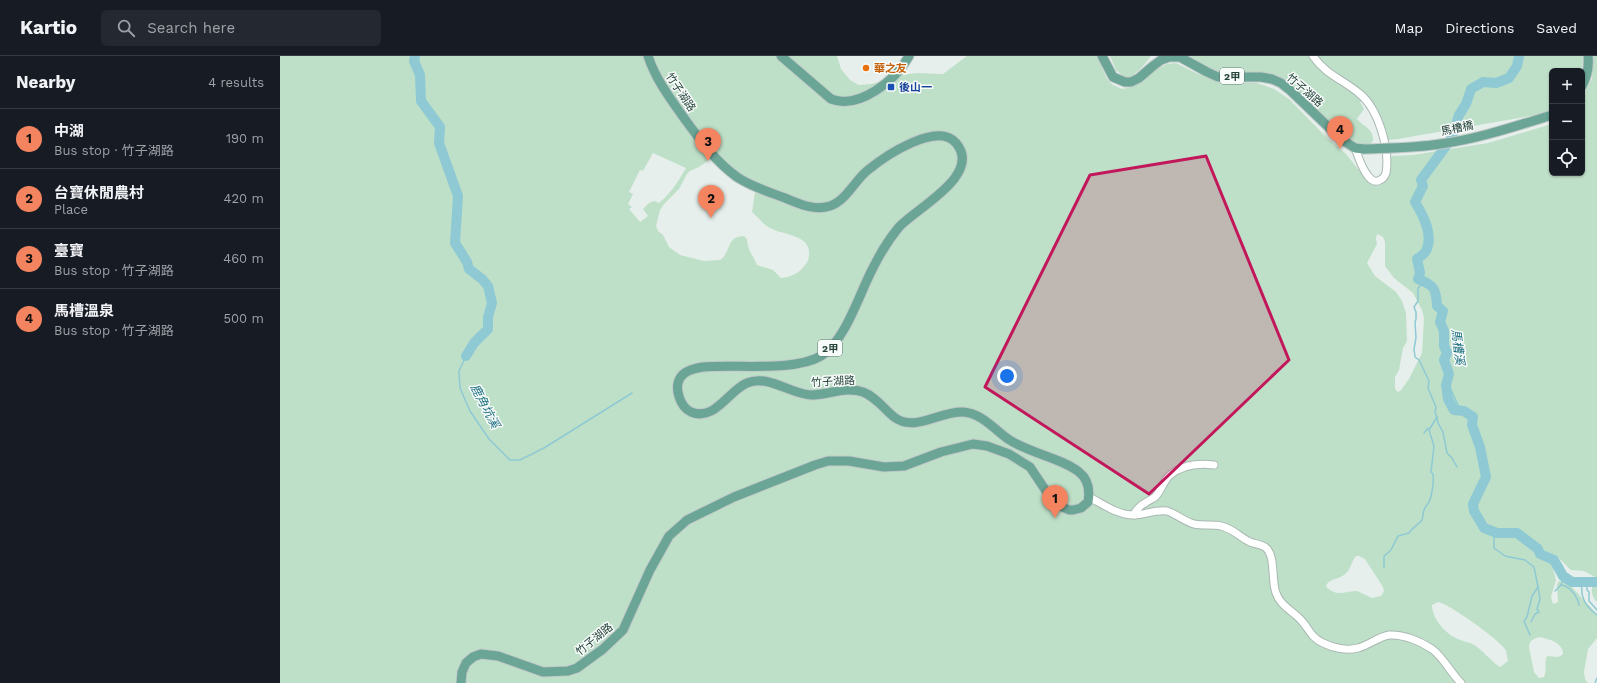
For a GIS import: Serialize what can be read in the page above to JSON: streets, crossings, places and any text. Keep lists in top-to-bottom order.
{
  "streets": {
    "main road": ["2甲", "竹子湖路", "馬槽橋"]
  },
  "crossings": [
    ["竹子湖路", "馬槽橋"]
  ],
  "water": ["馬槽溪", "鹿角坑溪"],
  "places": {
    "other": ["華之友"],
    "transit": ["後山一"]
  },
  "page": {
    "header": "Kartio",
    "search": "Search here",
    "nav": ["Map", "Directions", "Saved"],
    "heading": ["Nearby", "4 results"],
    "map_buttons": ["+", "−"],
    "list": [
      {
        "mark": "1",
        "name": "中湖",
        "note": "Bus stop · 竹子湖路",
        "value": "190 m"
      },
      {
        "mark": "2",
        "name": "台寶休閒農村",
        "note": "Place",
        "value": "420 m"
      },
      {
        "mark": "3",
        "name": "臺寶",
        "note": "Bus stop · 竹子湖路",
        "value": "460 m"
      },
      {
        "mark": "4",
        "name": "馬槽溫泉",
        "note": "Bus stop · 竹子湖路",
        "value": "500 m"
      }
    ],
    "pins": [
      "4",
      "3",
      "2",
      "1"
    ]
  }
}
